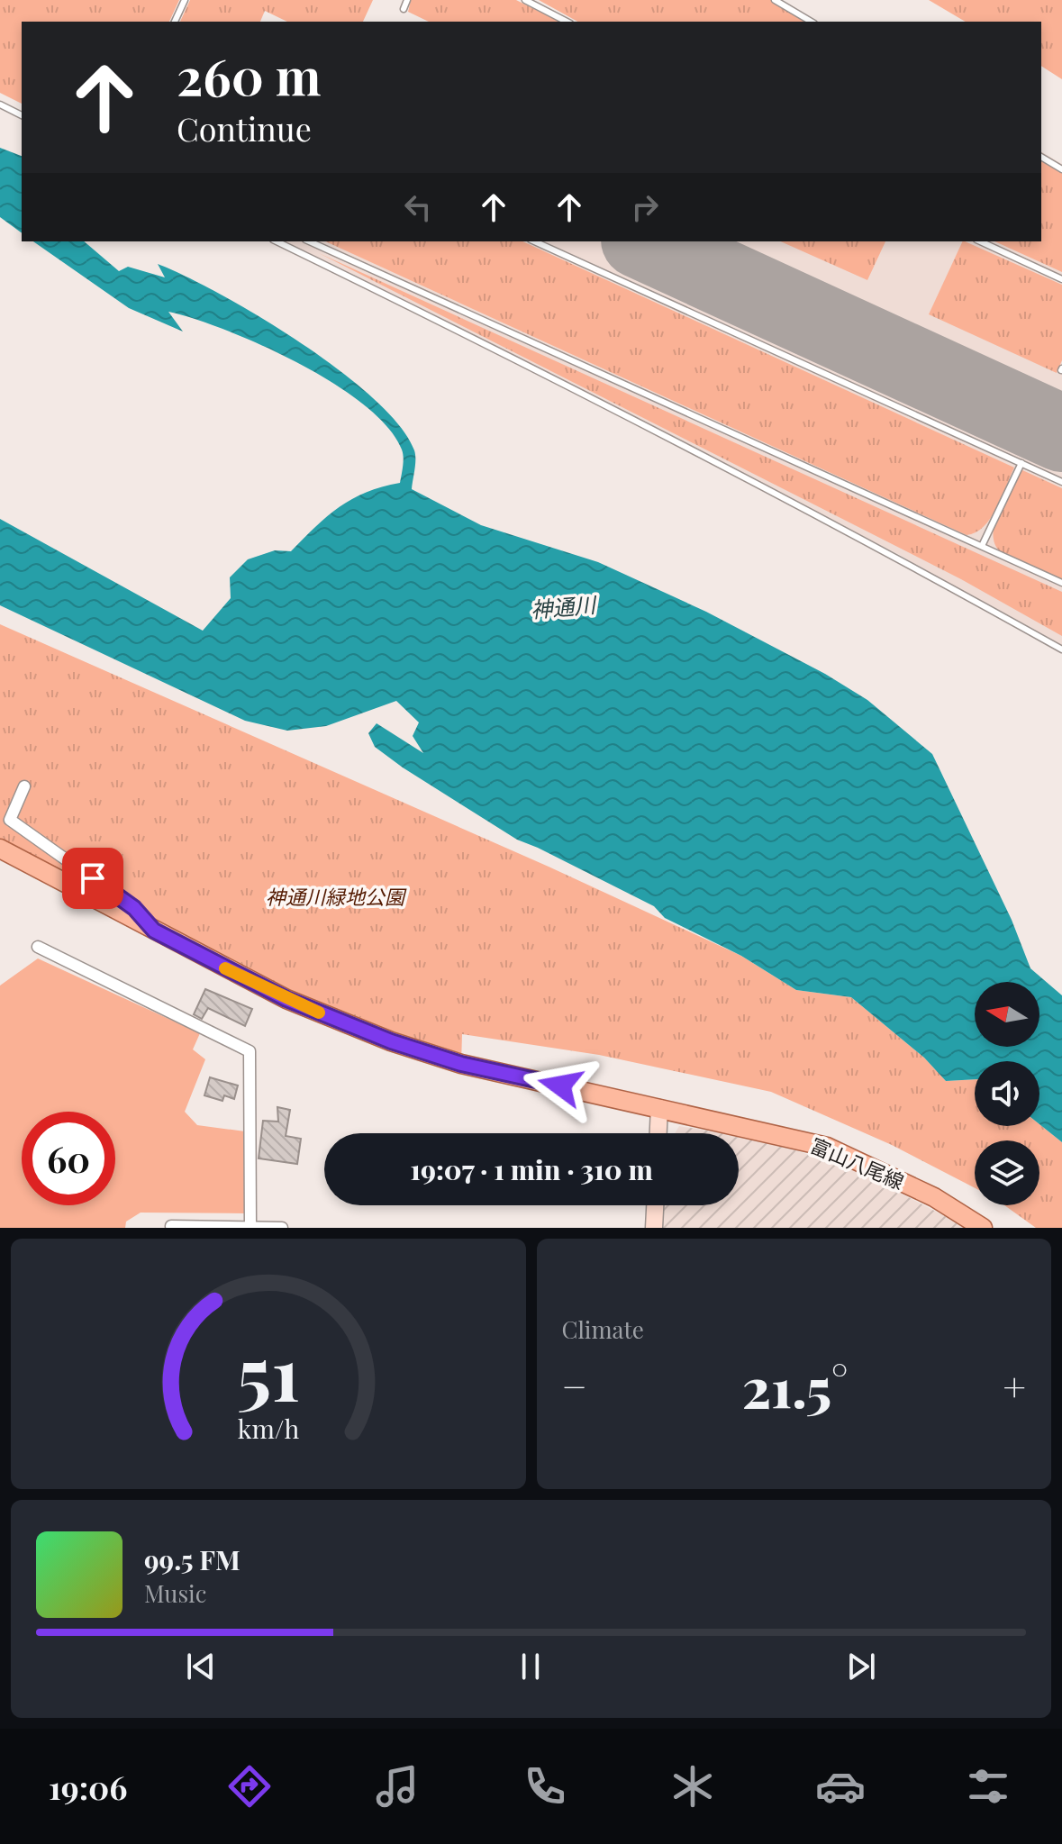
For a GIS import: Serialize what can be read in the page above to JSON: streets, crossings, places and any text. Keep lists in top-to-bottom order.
{
  "streets": {
    "main road": ["富山八尾線"]
  },
  "water": ["神通川"],
  "parks": ["神通川緑地公園"],
  "north": "left",
  "page": {
    "turn": ["260 m", "Continue"],
    "limit": "60",
    "trip": "19:07 · 1 min · 310 m",
    "tile": "Climate",
    "heat": ["−", "21.5°", "+"],
    "song": ["99.5 FM", "Music"],
    "tabs": "19:06",
    "gauge": ["51", "km/h"]
  }
}
